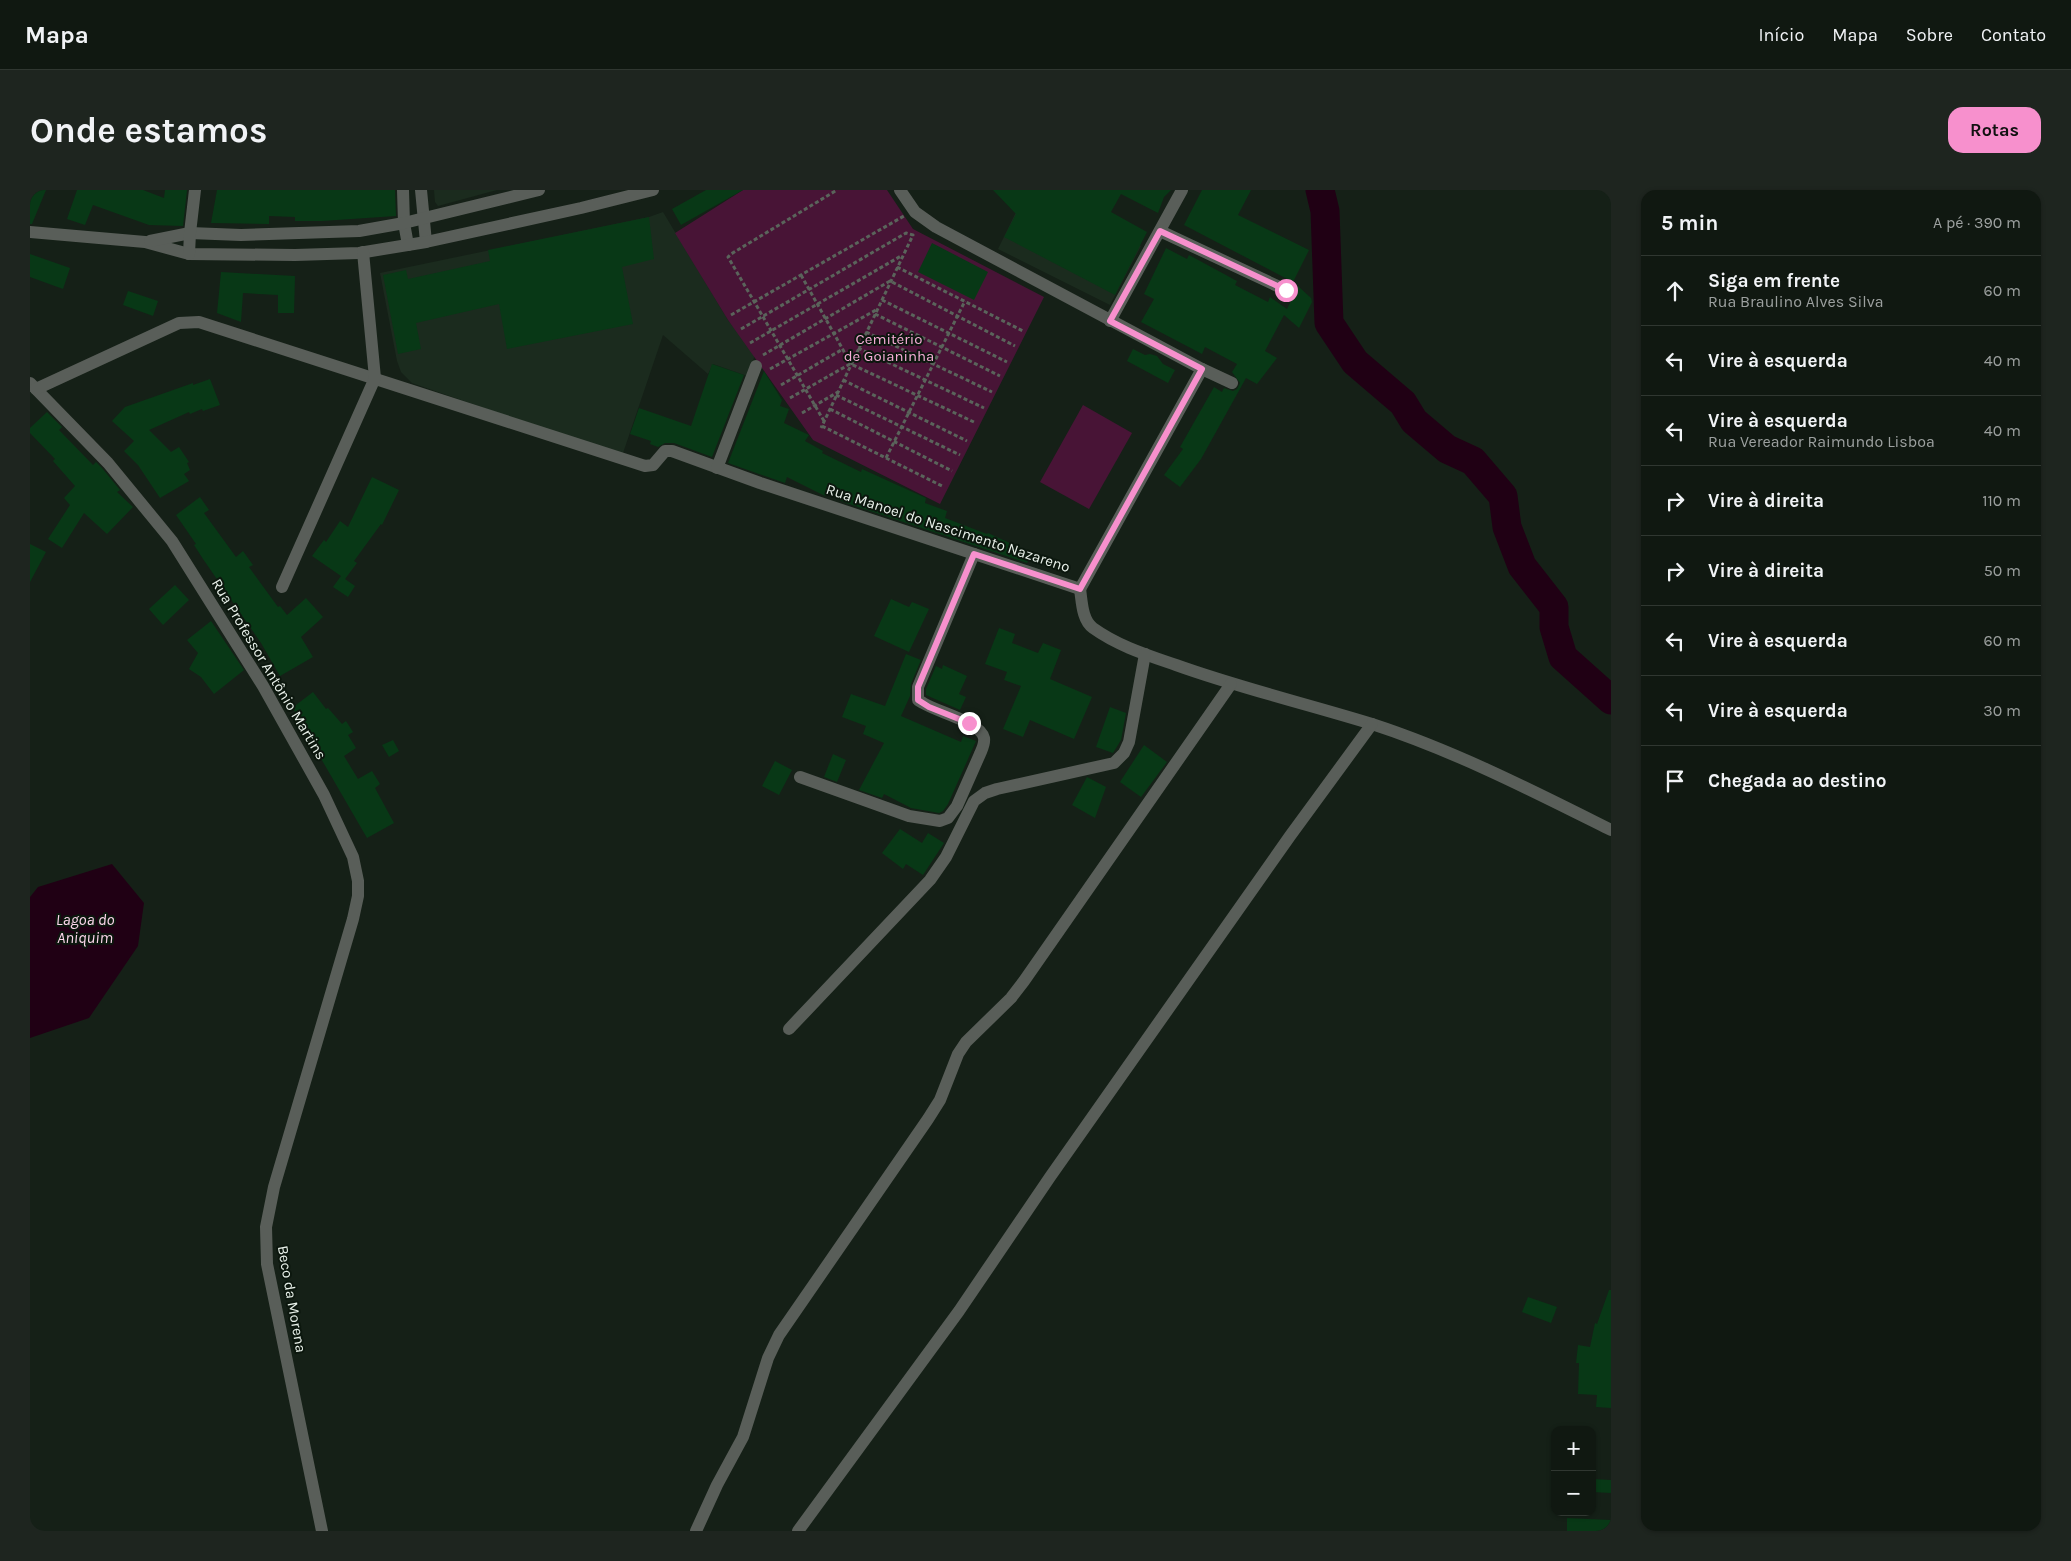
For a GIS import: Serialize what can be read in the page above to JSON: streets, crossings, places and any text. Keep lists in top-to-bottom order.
{
  "streets": {
    "street": ["Rua Manoel do Nascimento Nazareno", "Rua Professor Antônio Martins", "Beco da Morena"]
  },
  "crossings": [
    ["Rua Professor Antônio Martins", "Beco da Morena"]
  ],
  "water": ["Lagoa do Aniquim"],
  "parks": ["Cemitério de Goianinha"],
  "page": {
    "header": "Mapa",
    "nav": [
      "Início",
      "Mapa",
      "Sobre",
      "Contato"
    ],
    "buttons": "Rotas",
    "title": "Onde estamos",
    "heading": ["5 min", "A pé · 390 m"],
    "list": [
      ["Siga em frente", "Rua Braulino Alves Silva", "60 m"],
      ["Vire à esquerda", "40 m"],
      ["Vire à esquerda", "Rua Vereador Raimundo Lisboa", "40 m"],
      ["Vire à direita", "110 m"],
      ["Vire à direita", "50 m"],
      ["Vire à esquerda", "60 m"],
      ["Vire à esquerda", "30 m"],
      "Chegada ao destino"
    ],
    "map_buttons": ["+", "−"]
  }
}
